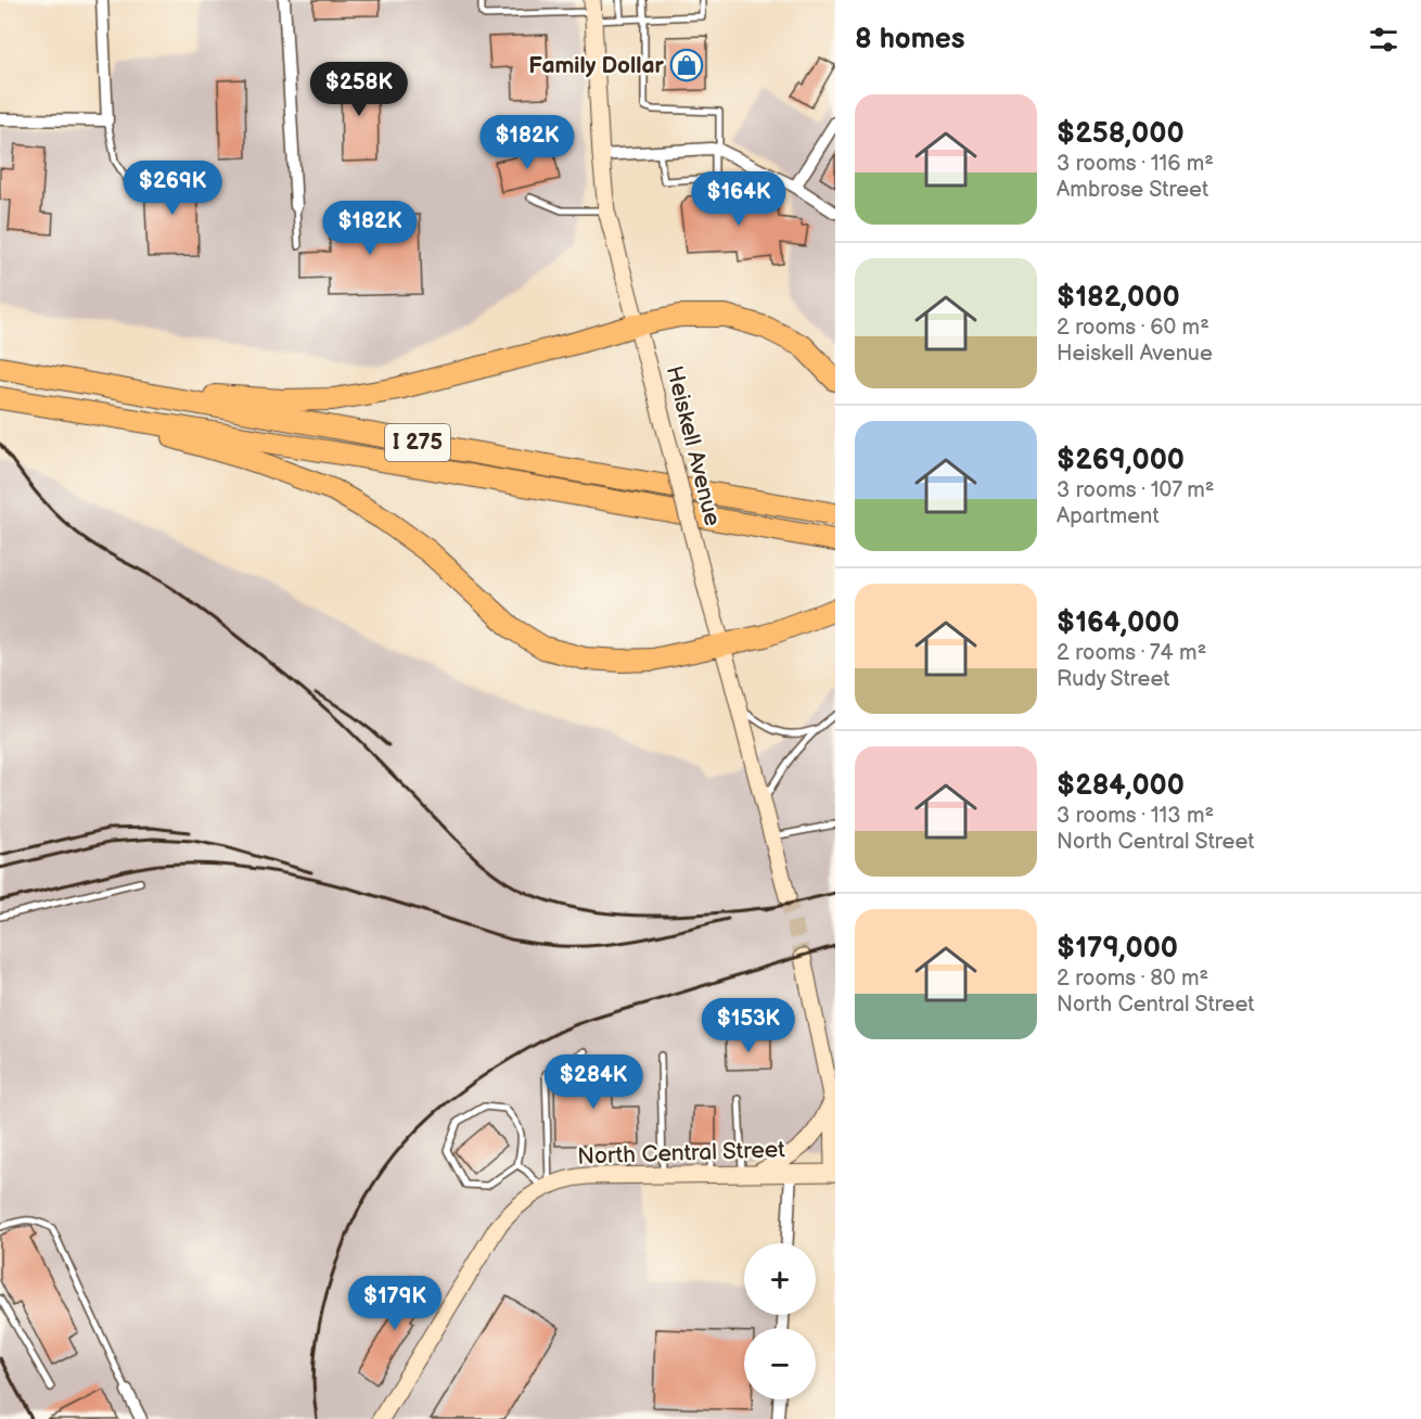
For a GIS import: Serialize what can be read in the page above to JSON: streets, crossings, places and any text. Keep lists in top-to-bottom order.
{
  "streets": {
    "highway": ["I 275"],
    "street": ["Heiskell Avenue", "North Central Street"]
  },
  "places": {
    "shop": ["Family Dollar"]
  },
  "page": {
    "heading": "8 homes",
    "price": [
      "$258K",
      "$182K",
      "$269K",
      "$164K",
      "$182K",
      "$153K",
      "$284K",
      "$179K"
    ],
    "list": [
      {
        "name": "$258,000",
        "note": "3 rooms · 116 m² · Ambrose Street"
      },
      {
        "name": "$182,000",
        "note": "2 rooms · 60 m² · Heiskell Avenue"
      },
      {
        "name": "$269,000",
        "note": "3 rooms · 107 m² · Apartment"
      },
      {
        "name": "$164,000",
        "note": "2 rooms · 74 m² · Rudy Street"
      },
      {
        "name": "$284,000",
        "note": "3 rooms · 113 m² · North Central Street"
      },
      {
        "name": "$179,000",
        "note": "2 rooms · 80 m² · North Central Street"
      }
    ],
    "map_buttons": ["+", "−"]
  }
}
